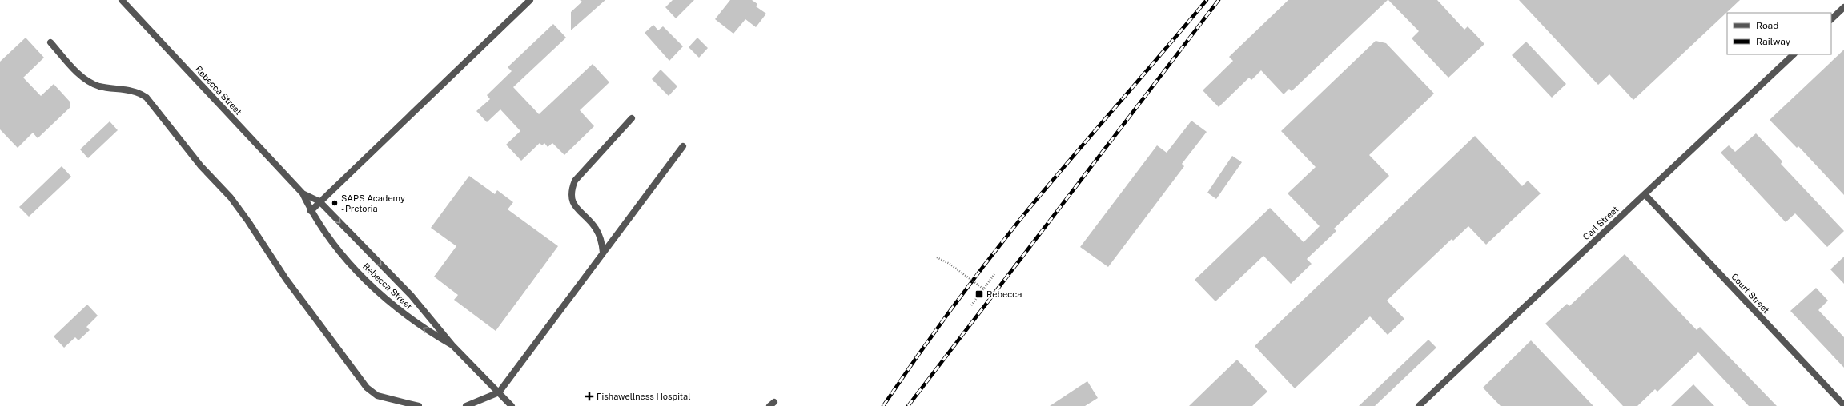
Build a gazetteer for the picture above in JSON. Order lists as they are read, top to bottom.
{
  "streets": {
    "street": ["Rebecca Street", "Carl Street", "Court Street"]
  },
  "crossings": [
    ["Carl Street", "Court Street"]
  ],
  "places": {
    "other": ["SAPS Academy - Pretoria"],
    "transit": ["Rebecca"],
    "health": ["Fishawellness Hospital"]
  },
  "legend": ["Road", "Railway"]
}
